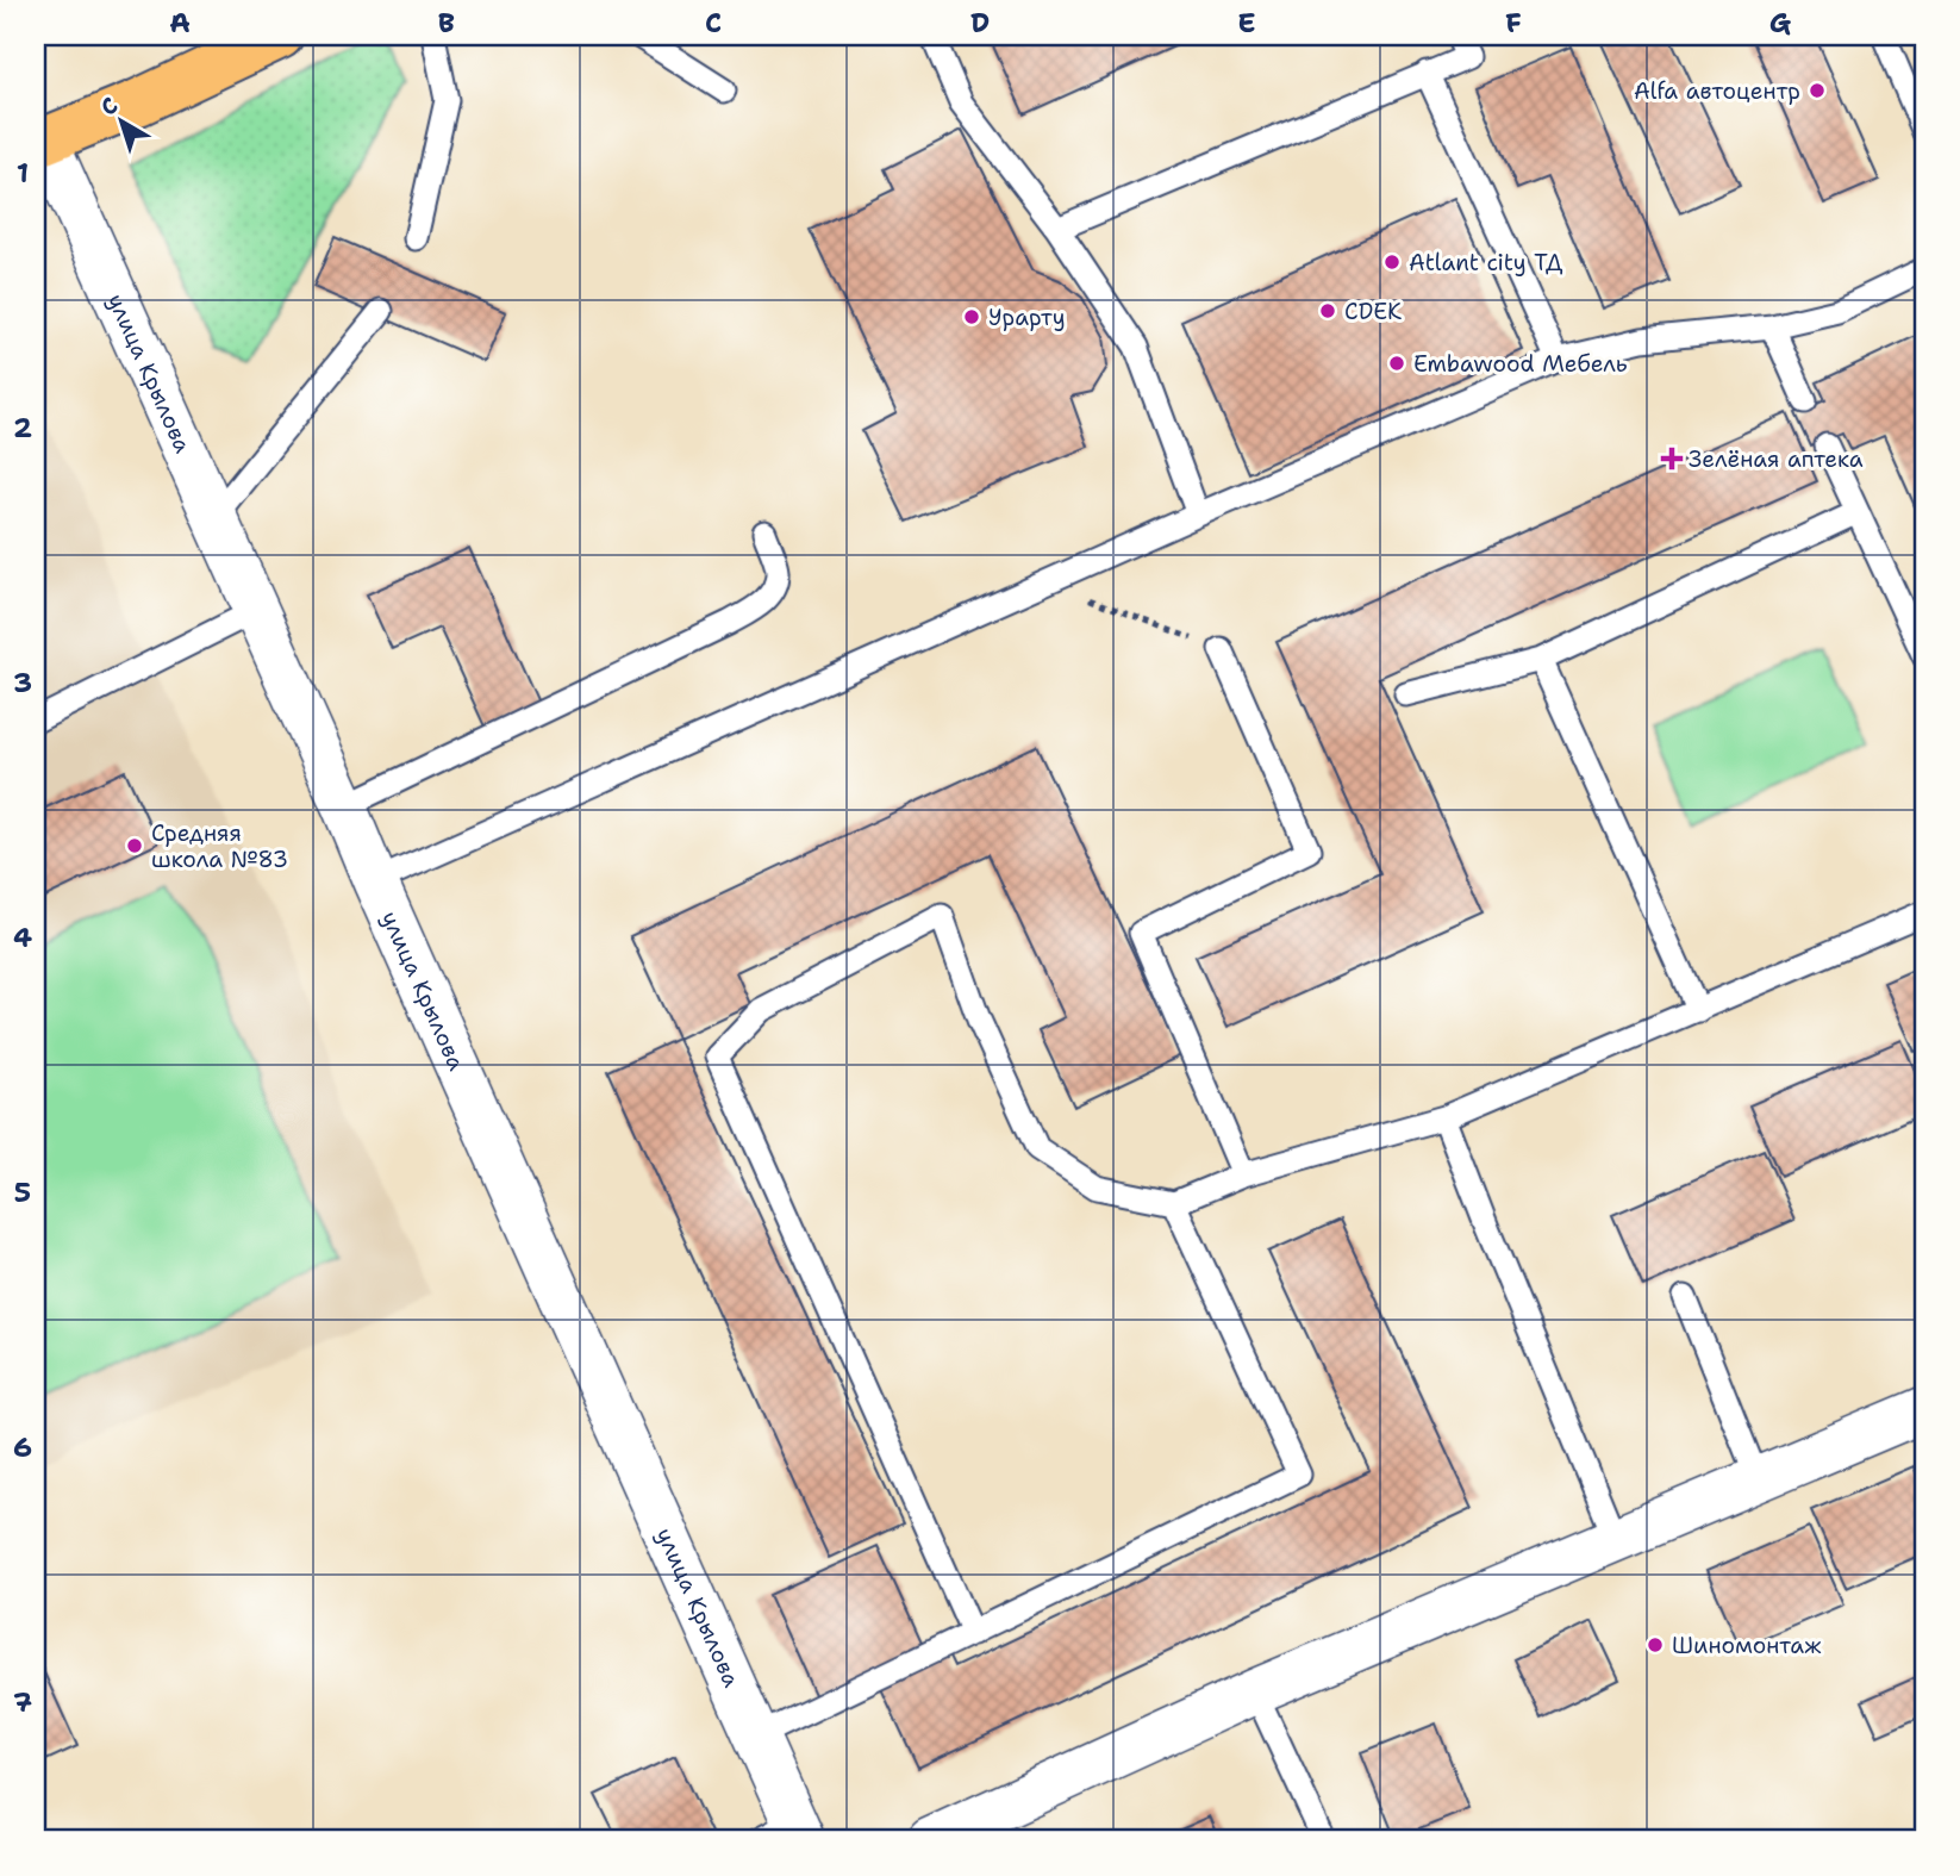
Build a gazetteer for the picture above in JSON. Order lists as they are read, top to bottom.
{
  "streets": {
    "street": ["улица Крылова"]
  },
  "places": {
    "other": [
      "Alfa автоцентр",
      "Atlant city ТД",
      "CDEK",
      "Урарту",
      "Embawood Мебель",
      "Средняя школа №83",
      "Шиномонтаж"
    ],
    "health": ["Зелёная аптека"]
  },
  "north": "top left",
  "grid": {
    "columns": [
      "A",
      "B",
      "C",
      "D",
      "E",
      "F",
      "G"
    ],
    "rows": [
      "1",
      "2",
      "3",
      "4",
      "5",
      "6",
      "7"
    ]
  }
}
